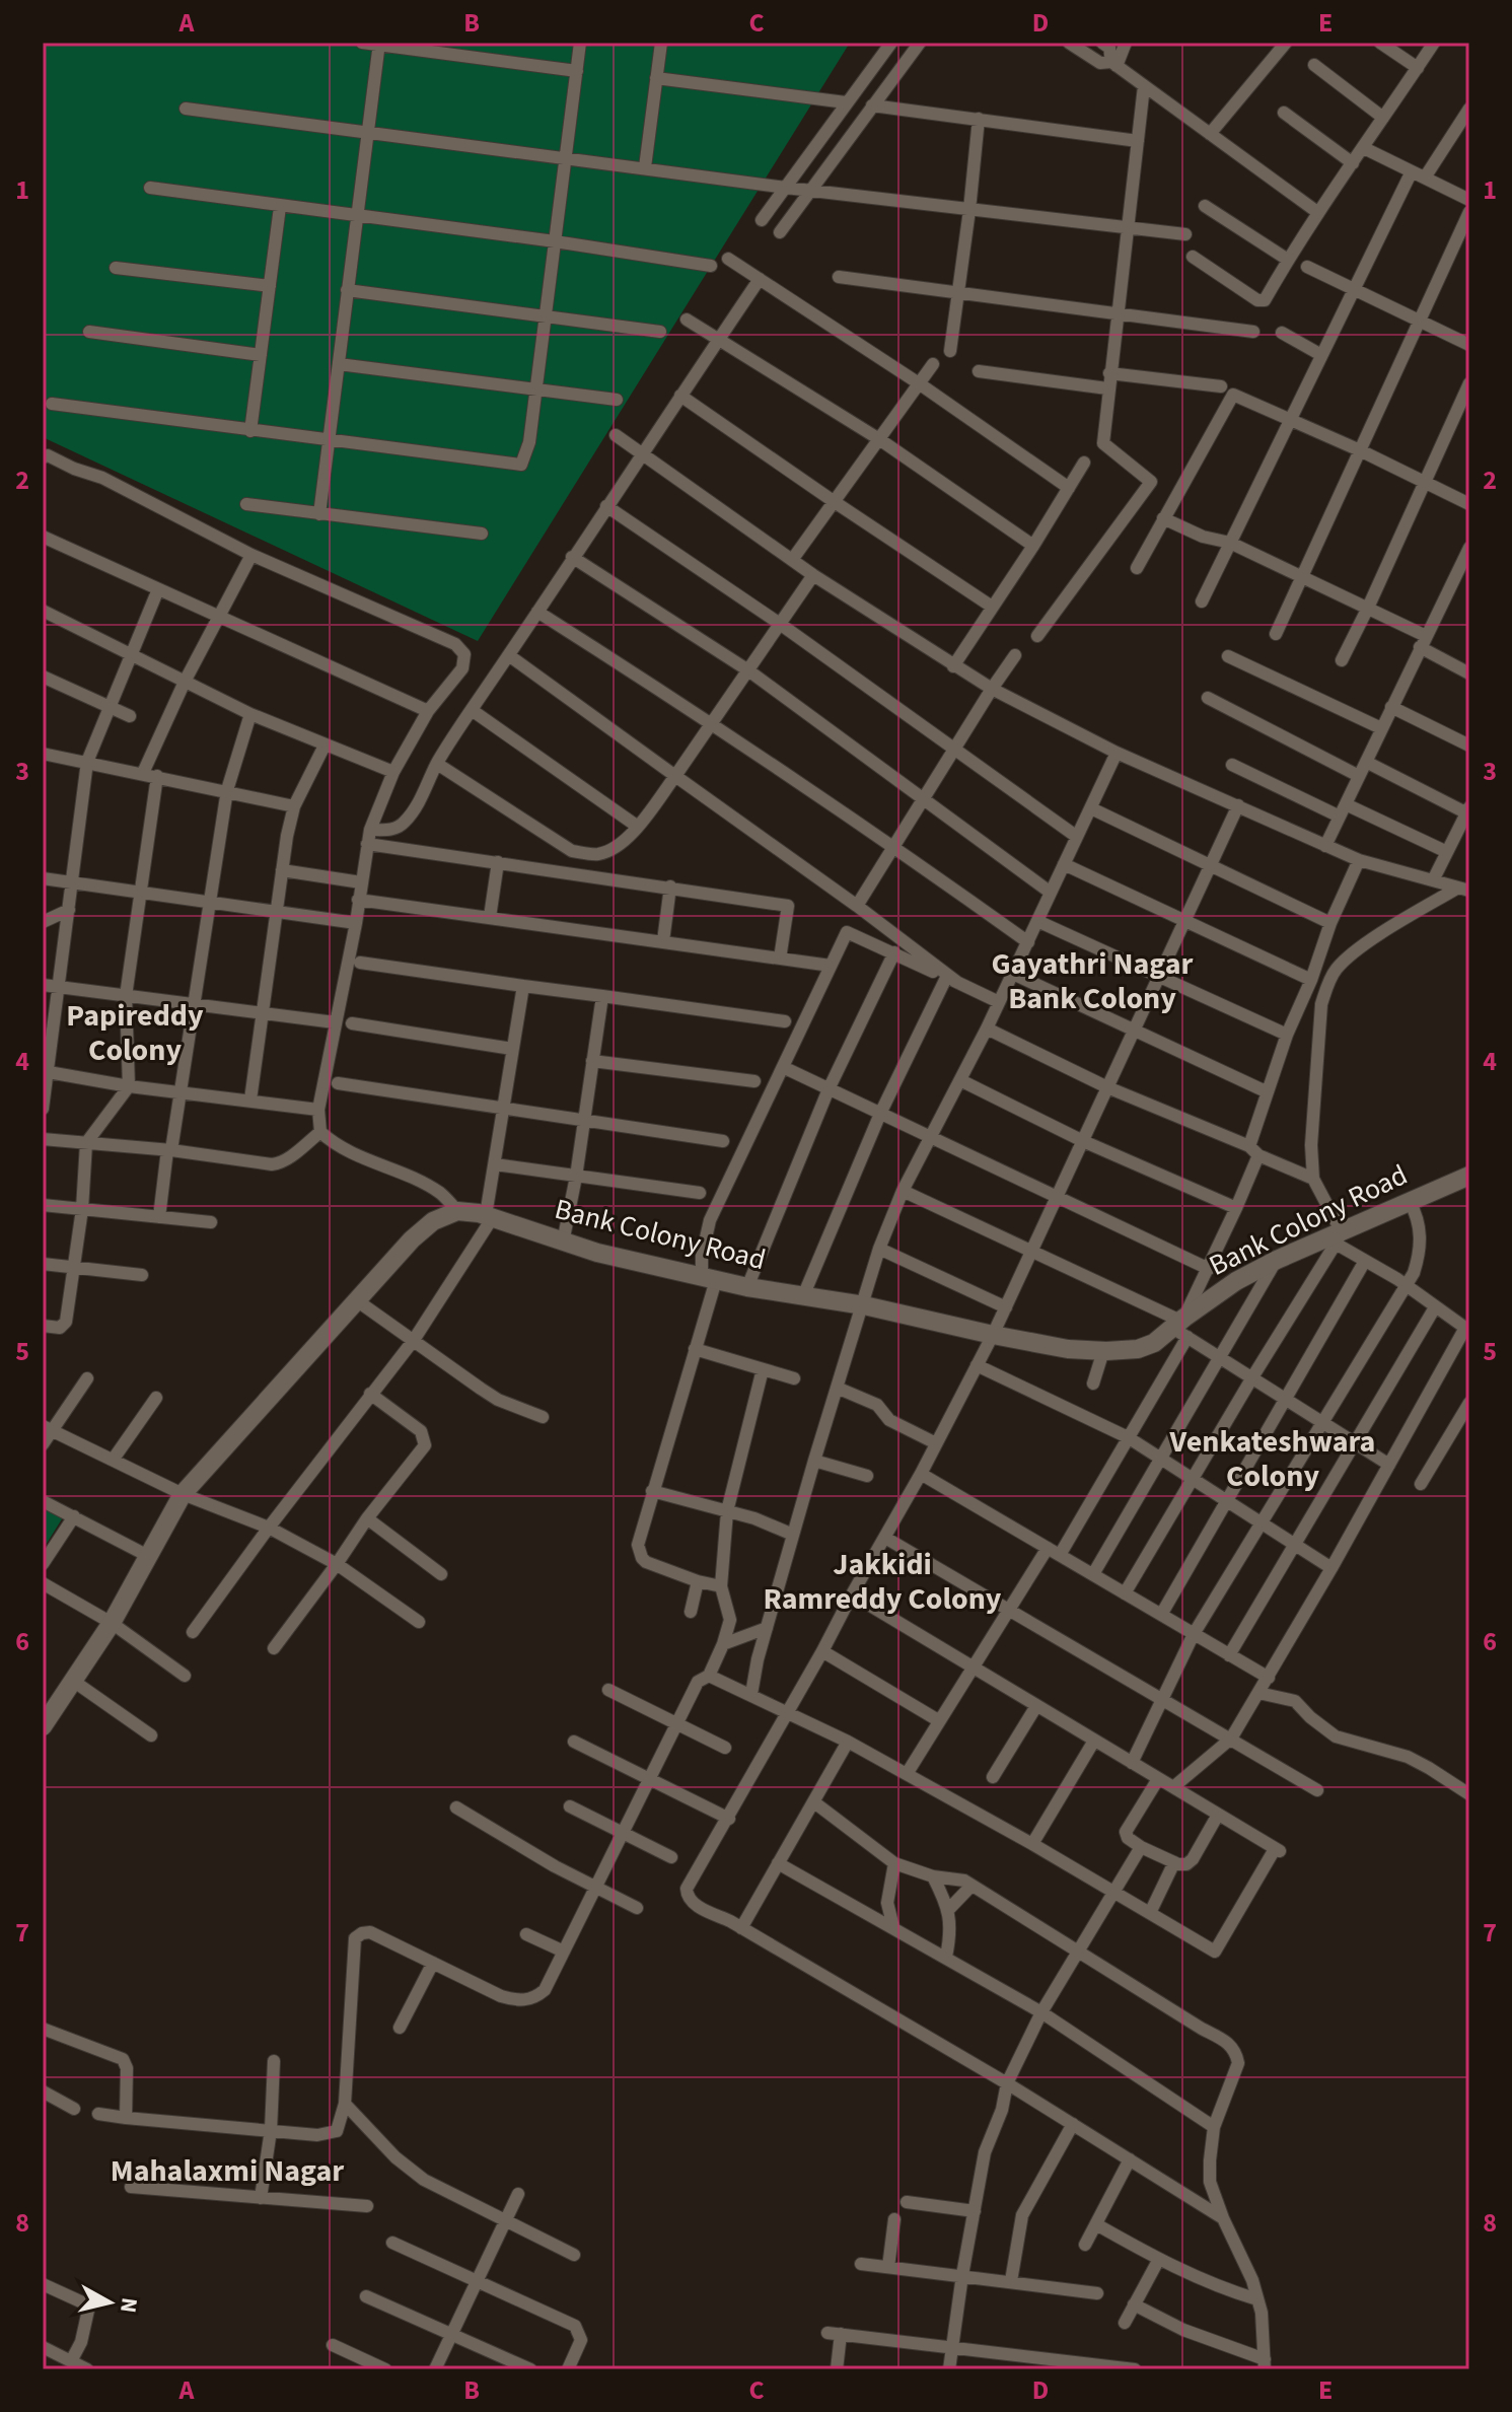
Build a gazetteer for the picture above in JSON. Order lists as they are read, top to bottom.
{
  "streets": {
    "street": ["Bank Colony Road"]
  },
  "districts": [
    "Gayathri Nagar Bank Colony",
    "Papireddy Colony",
    "Venkateshwara Colony",
    "Jakkidi Ramreddy Colony",
    "Mahalaxmi Nagar"
  ],
  "north": "right",
  "grid": {
    "columns": [
      "A",
      "B",
      "C",
      "D",
      "E"
    ],
    "rows": [
      "1",
      "2",
      "3",
      "4",
      "5",
      "6",
      "7",
      "8"
    ]
  }
}
